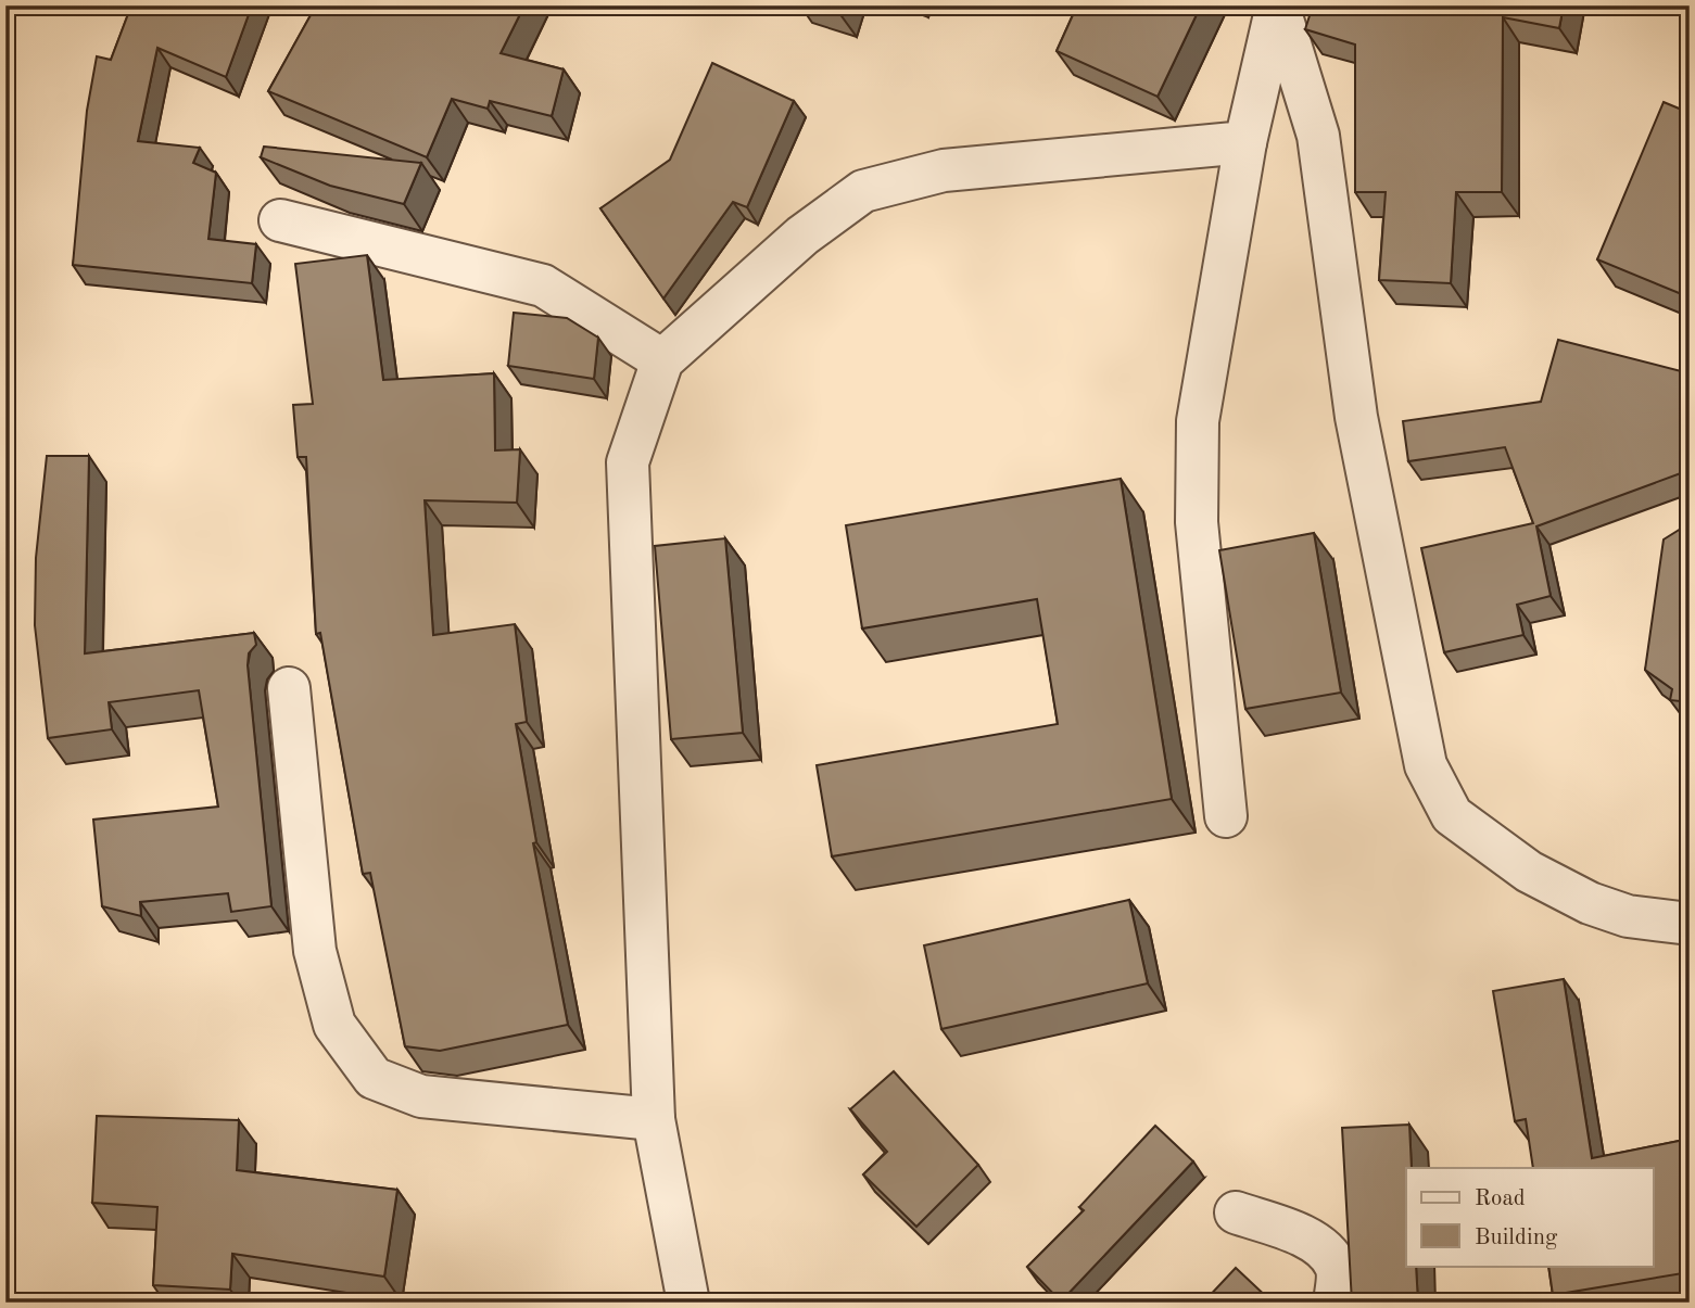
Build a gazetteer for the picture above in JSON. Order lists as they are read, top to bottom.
{
  "legend": ["Road", "Building"]
}
